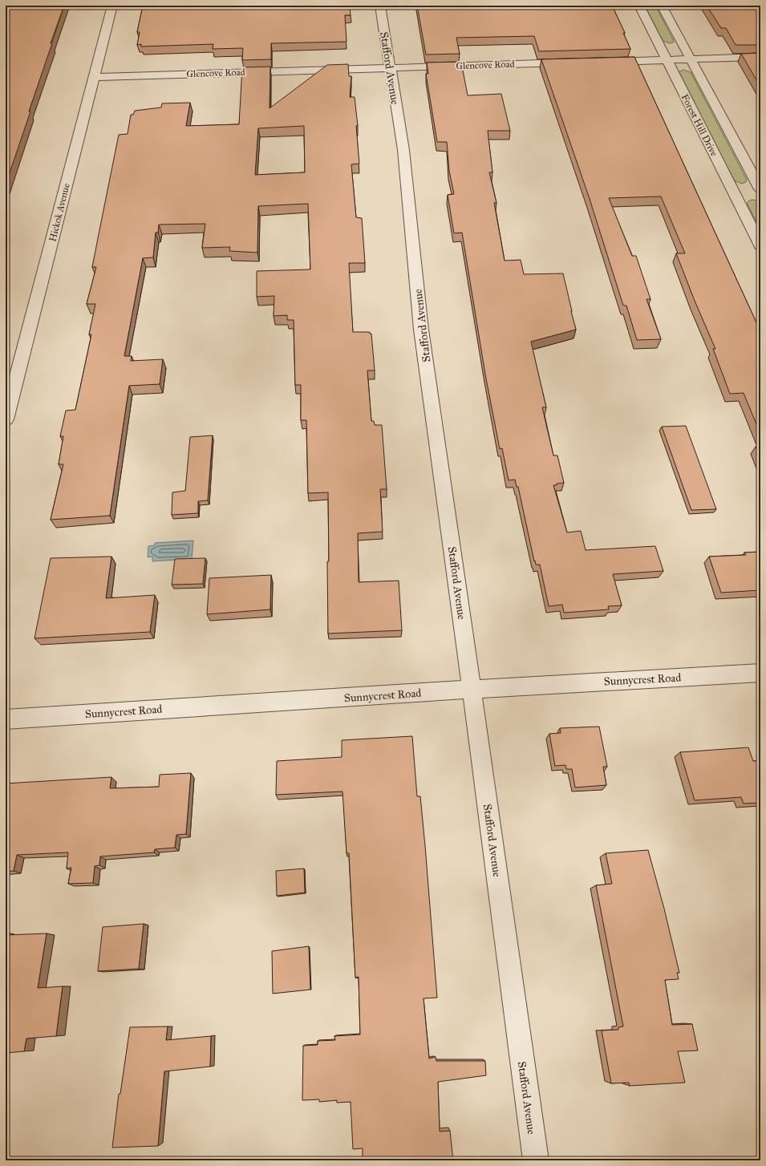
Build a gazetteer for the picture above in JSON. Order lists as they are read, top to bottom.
{
  "streets": {
    "street": [
      "Glencove Road",
      "Stafford Avenue",
      "Forest Hill Drive",
      "Hickok Avenue",
      "Sunnycrest Road"
    ]
  },
  "crossings": [
    ["Glencove Road", "Stafford Avenue"],
    ["Glencove Road", "Hickok Avenue"],
    ["Stafford Avenue", "Sunnycrest Road"]
  ]
}
